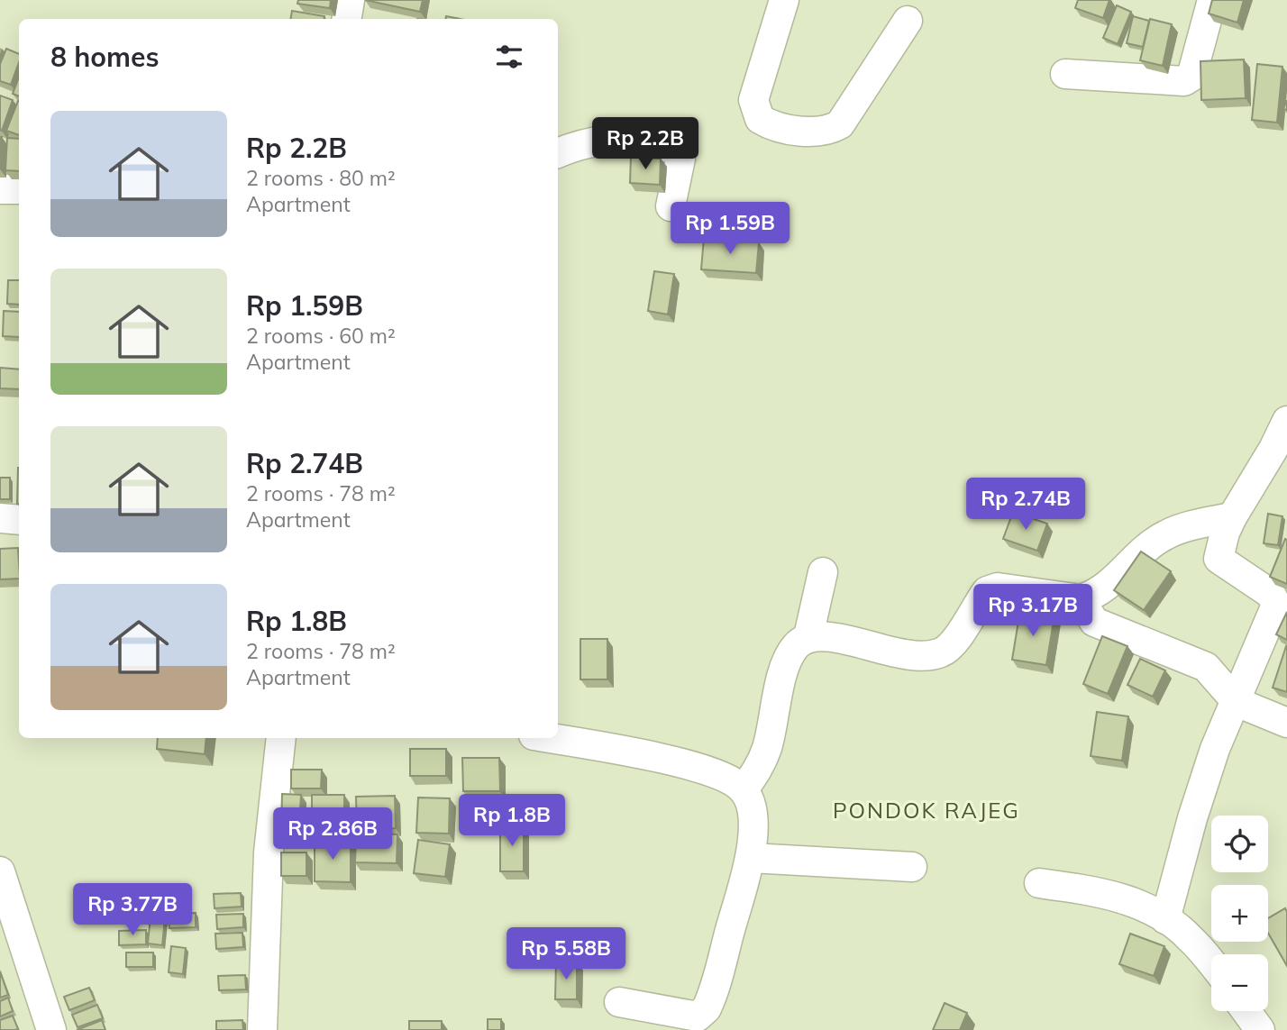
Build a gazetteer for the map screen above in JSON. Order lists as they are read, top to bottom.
{
  "districts": ["PONDOK RAJEG"],
  "page": {
    "heading": "8 homes",
    "list": [
      {
        "name": "Rp 2.2B",
        "note": "2 rooms · 80 m² · Apartment"
      },
      {
        "name": "Rp 1.59B",
        "note": "2 rooms · 60 m² · Apartment"
      },
      {
        "name": "Rp 2.74B",
        "note": "2 rooms · 78 m² · Apartment"
      },
      {
        "name": "Rp 1.8B",
        "note": "2 rooms · 78 m² · Apartment"
      }
    ],
    "price": [
      "Rp 2.2B",
      "Rp 1.59B",
      "Rp 2.74B",
      "Rp 3.17B",
      "Rp 1.8B",
      "Rp 2.86B",
      "Rp 3.77B",
      "Rp 5.58B"
    ],
    "map_buttons": ["+", "−"]
  }
}
